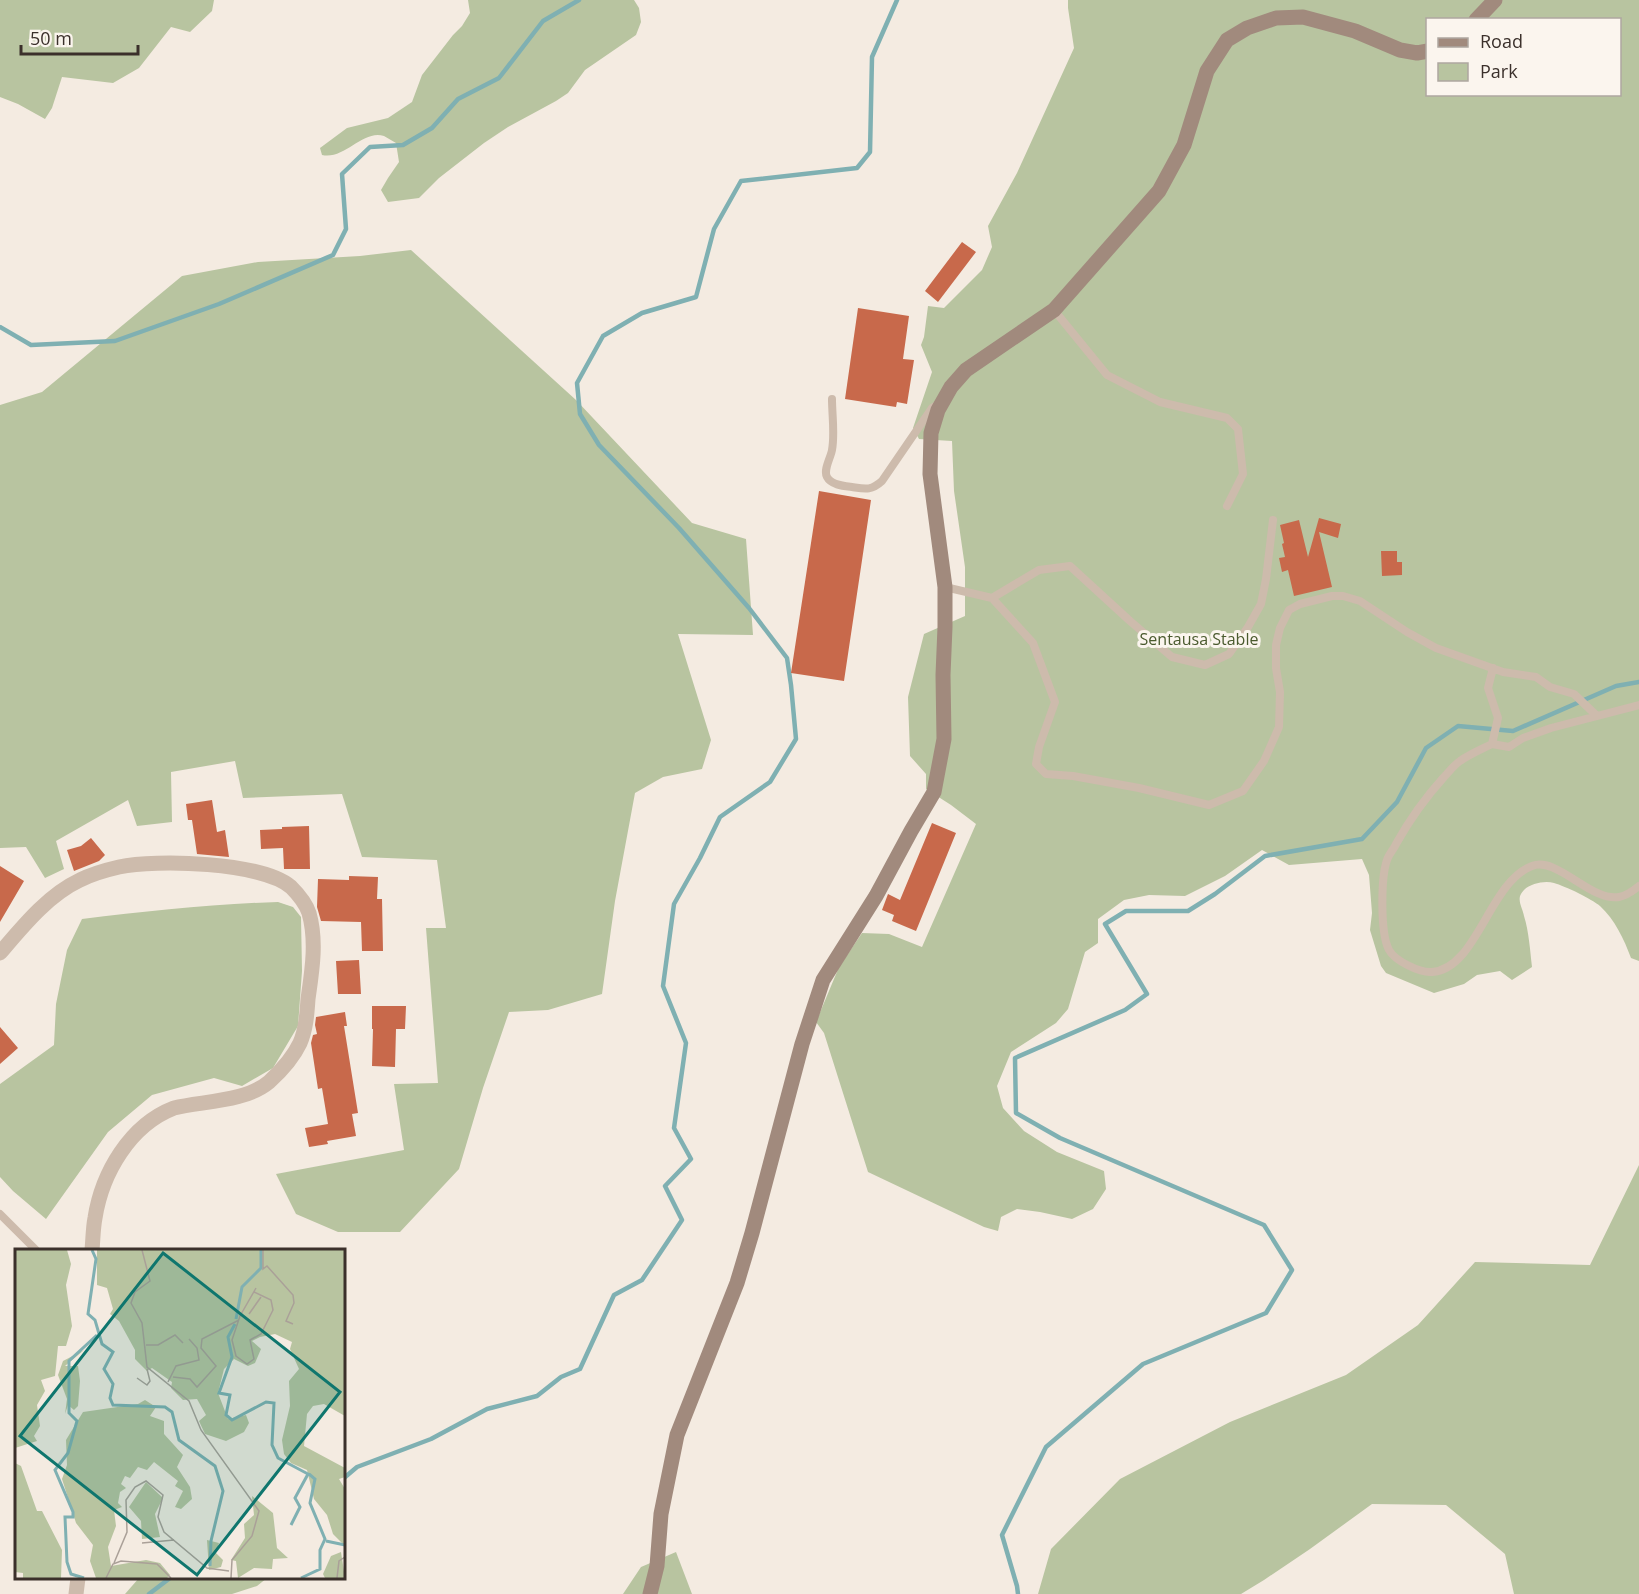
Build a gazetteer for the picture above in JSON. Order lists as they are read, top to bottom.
{
  "parks": ["Sentausa Stable"],
  "legend": ["Road", "Park"],
  "scale_bar": "50 m"
}
